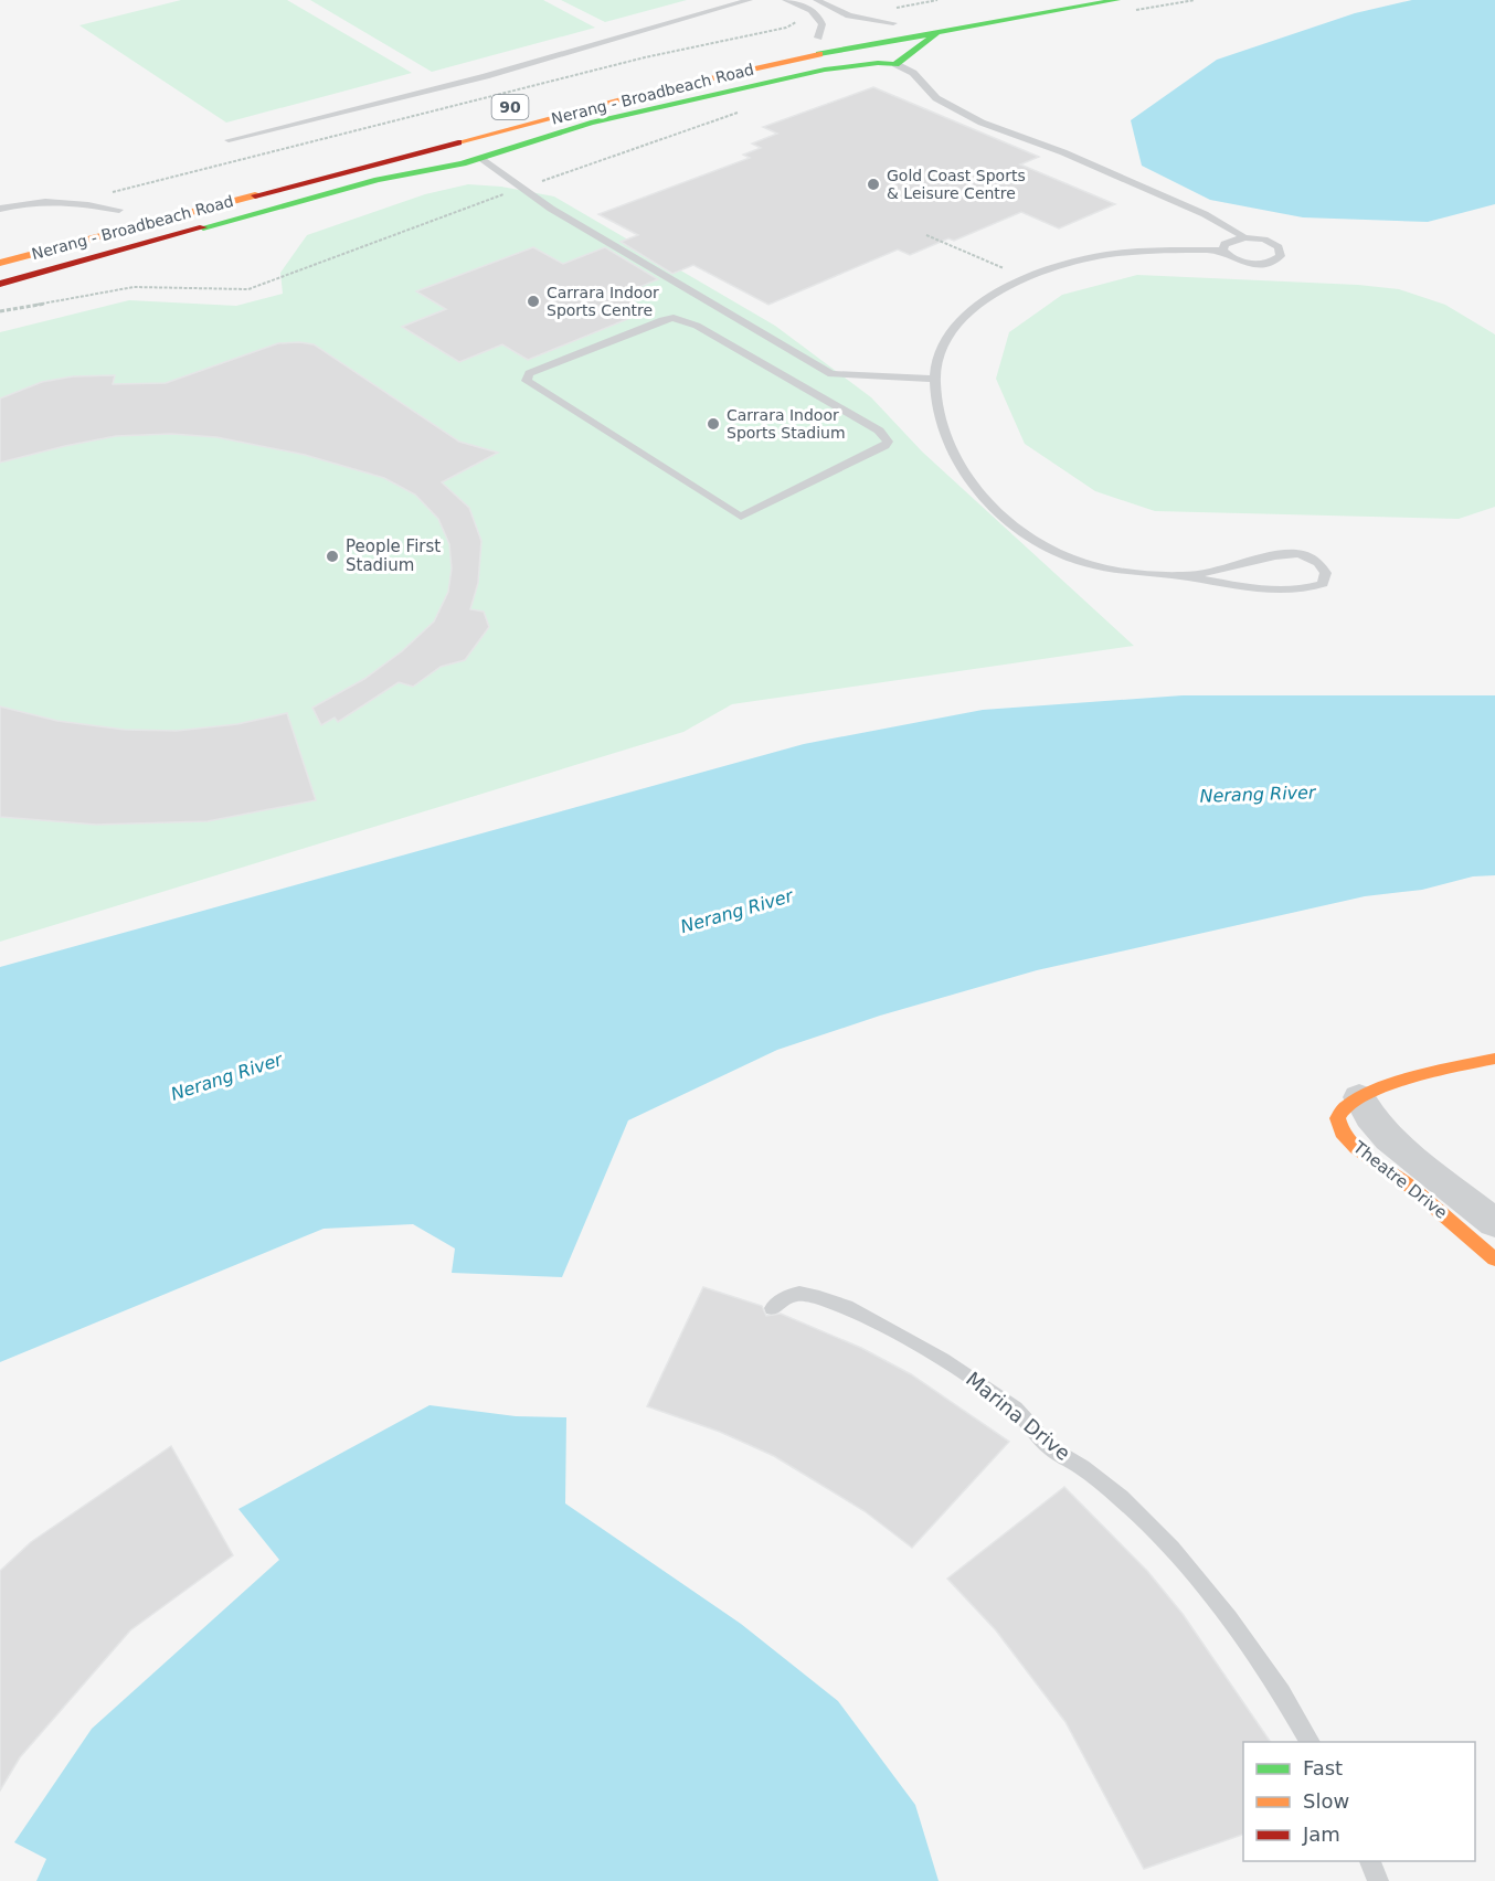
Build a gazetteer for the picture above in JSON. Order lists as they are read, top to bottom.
{
  "streets": {
    "main road": ["Nerang - Broadbeach Road", "90", "Theatre Drive"],
    "lane": ["Marina Drive"]
  },
  "water": ["Nerang River"],
  "places": [
    "Gold Coast Sports & Leisure Centre",
    "Carrara Indoor Sports Centre",
    "Carrara Indoor Sports Stadium",
    "People First Stadium"
  ],
  "legend": ["Fast", "Slow", "Jam"]
}
